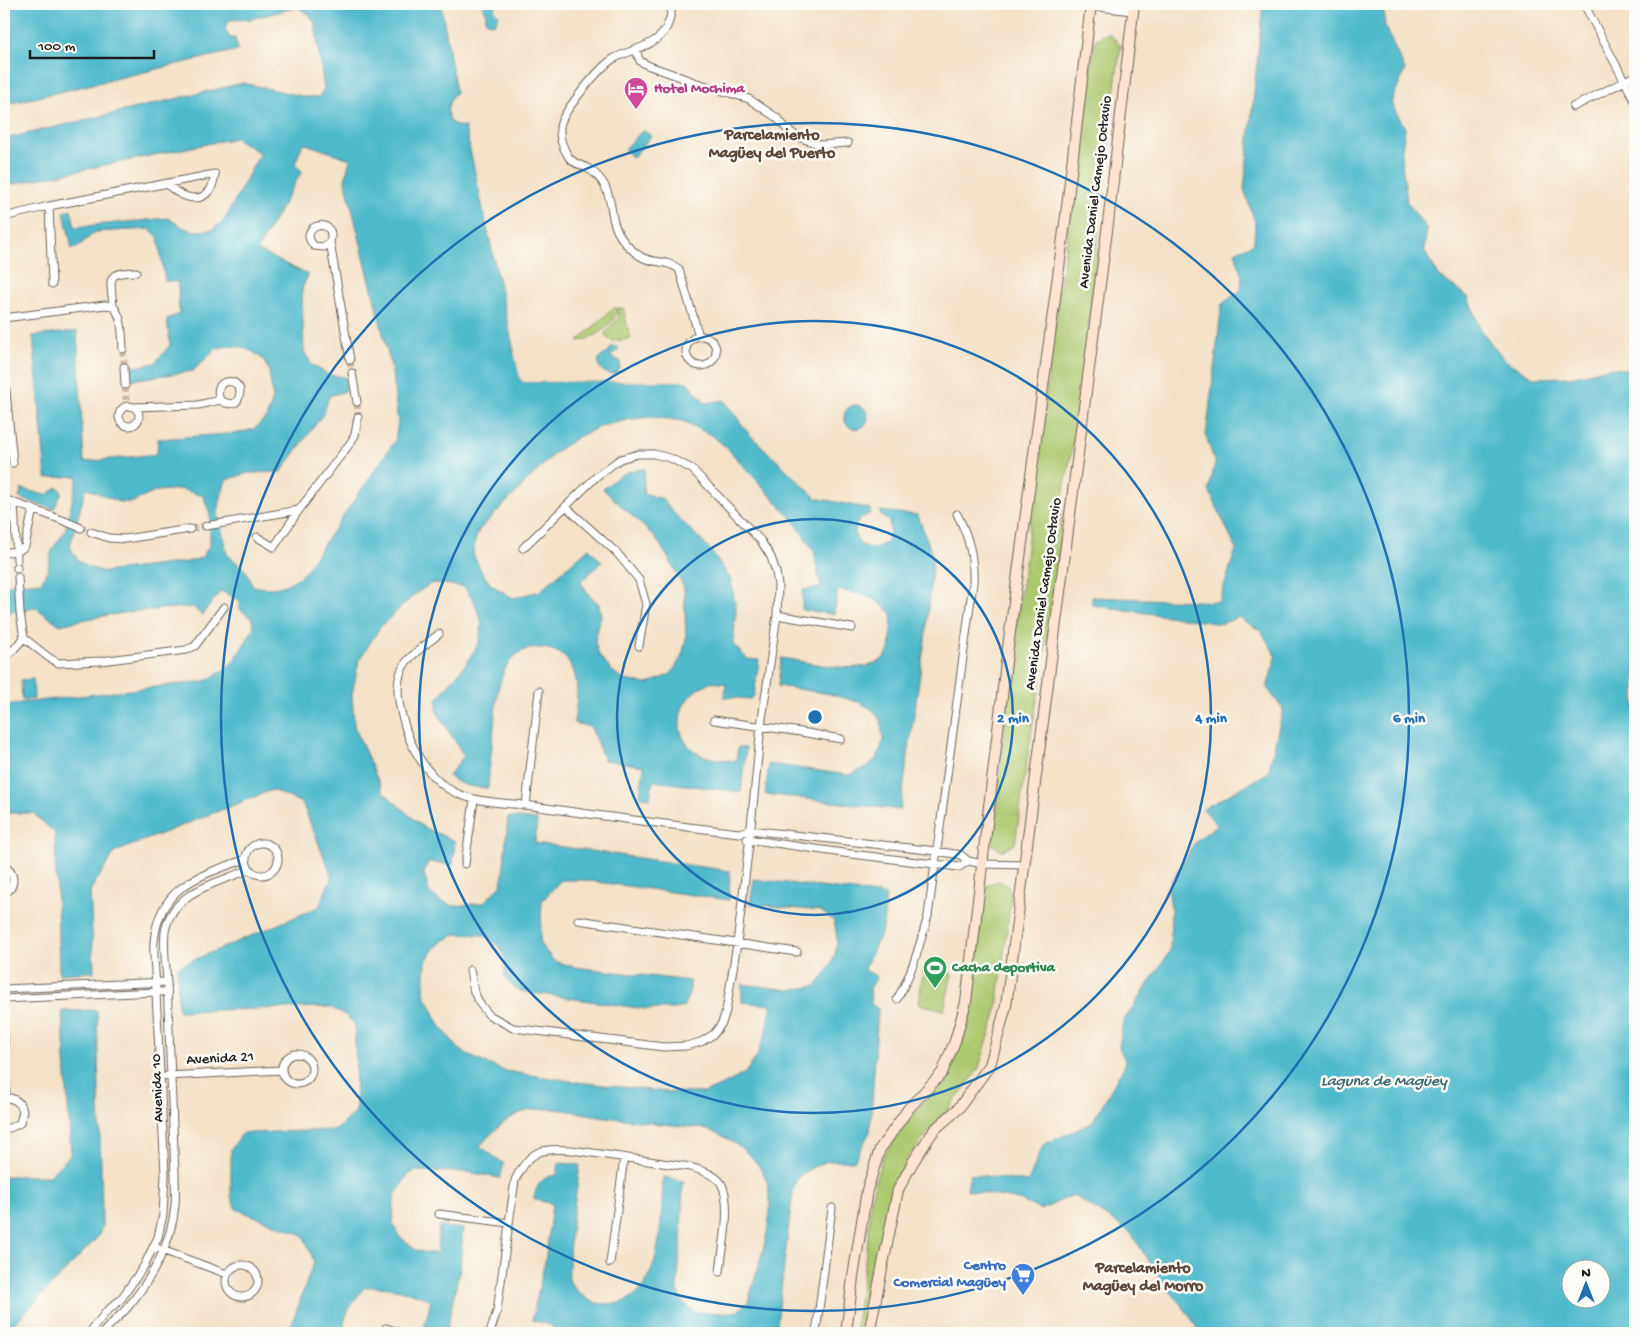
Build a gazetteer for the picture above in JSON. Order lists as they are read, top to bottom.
{
  "streets": {
    "main road": ["Avenida Daniel Camejo Octavio"],
    "street": ["Avenida 21", "Avenida 10"]
  },
  "crossings": [
    ["Avenida 21", "Avenida 10"]
  ],
  "districts": ["Parcelamiento Magüey del Puerto", "Parcelamiento Magüey del Morro"],
  "water": ["Laguna de Magüey"],
  "places": {
    "hotel": ["Hotel Mochima"],
    "sports": ["Cacha deportiva"],
    "supermarket": ["Centro Comercial Magüey"]
  },
  "scale_bar": "100 m",
  "north": "top",
  "rings": ["2 min", "4 min", "6 min"]
}
